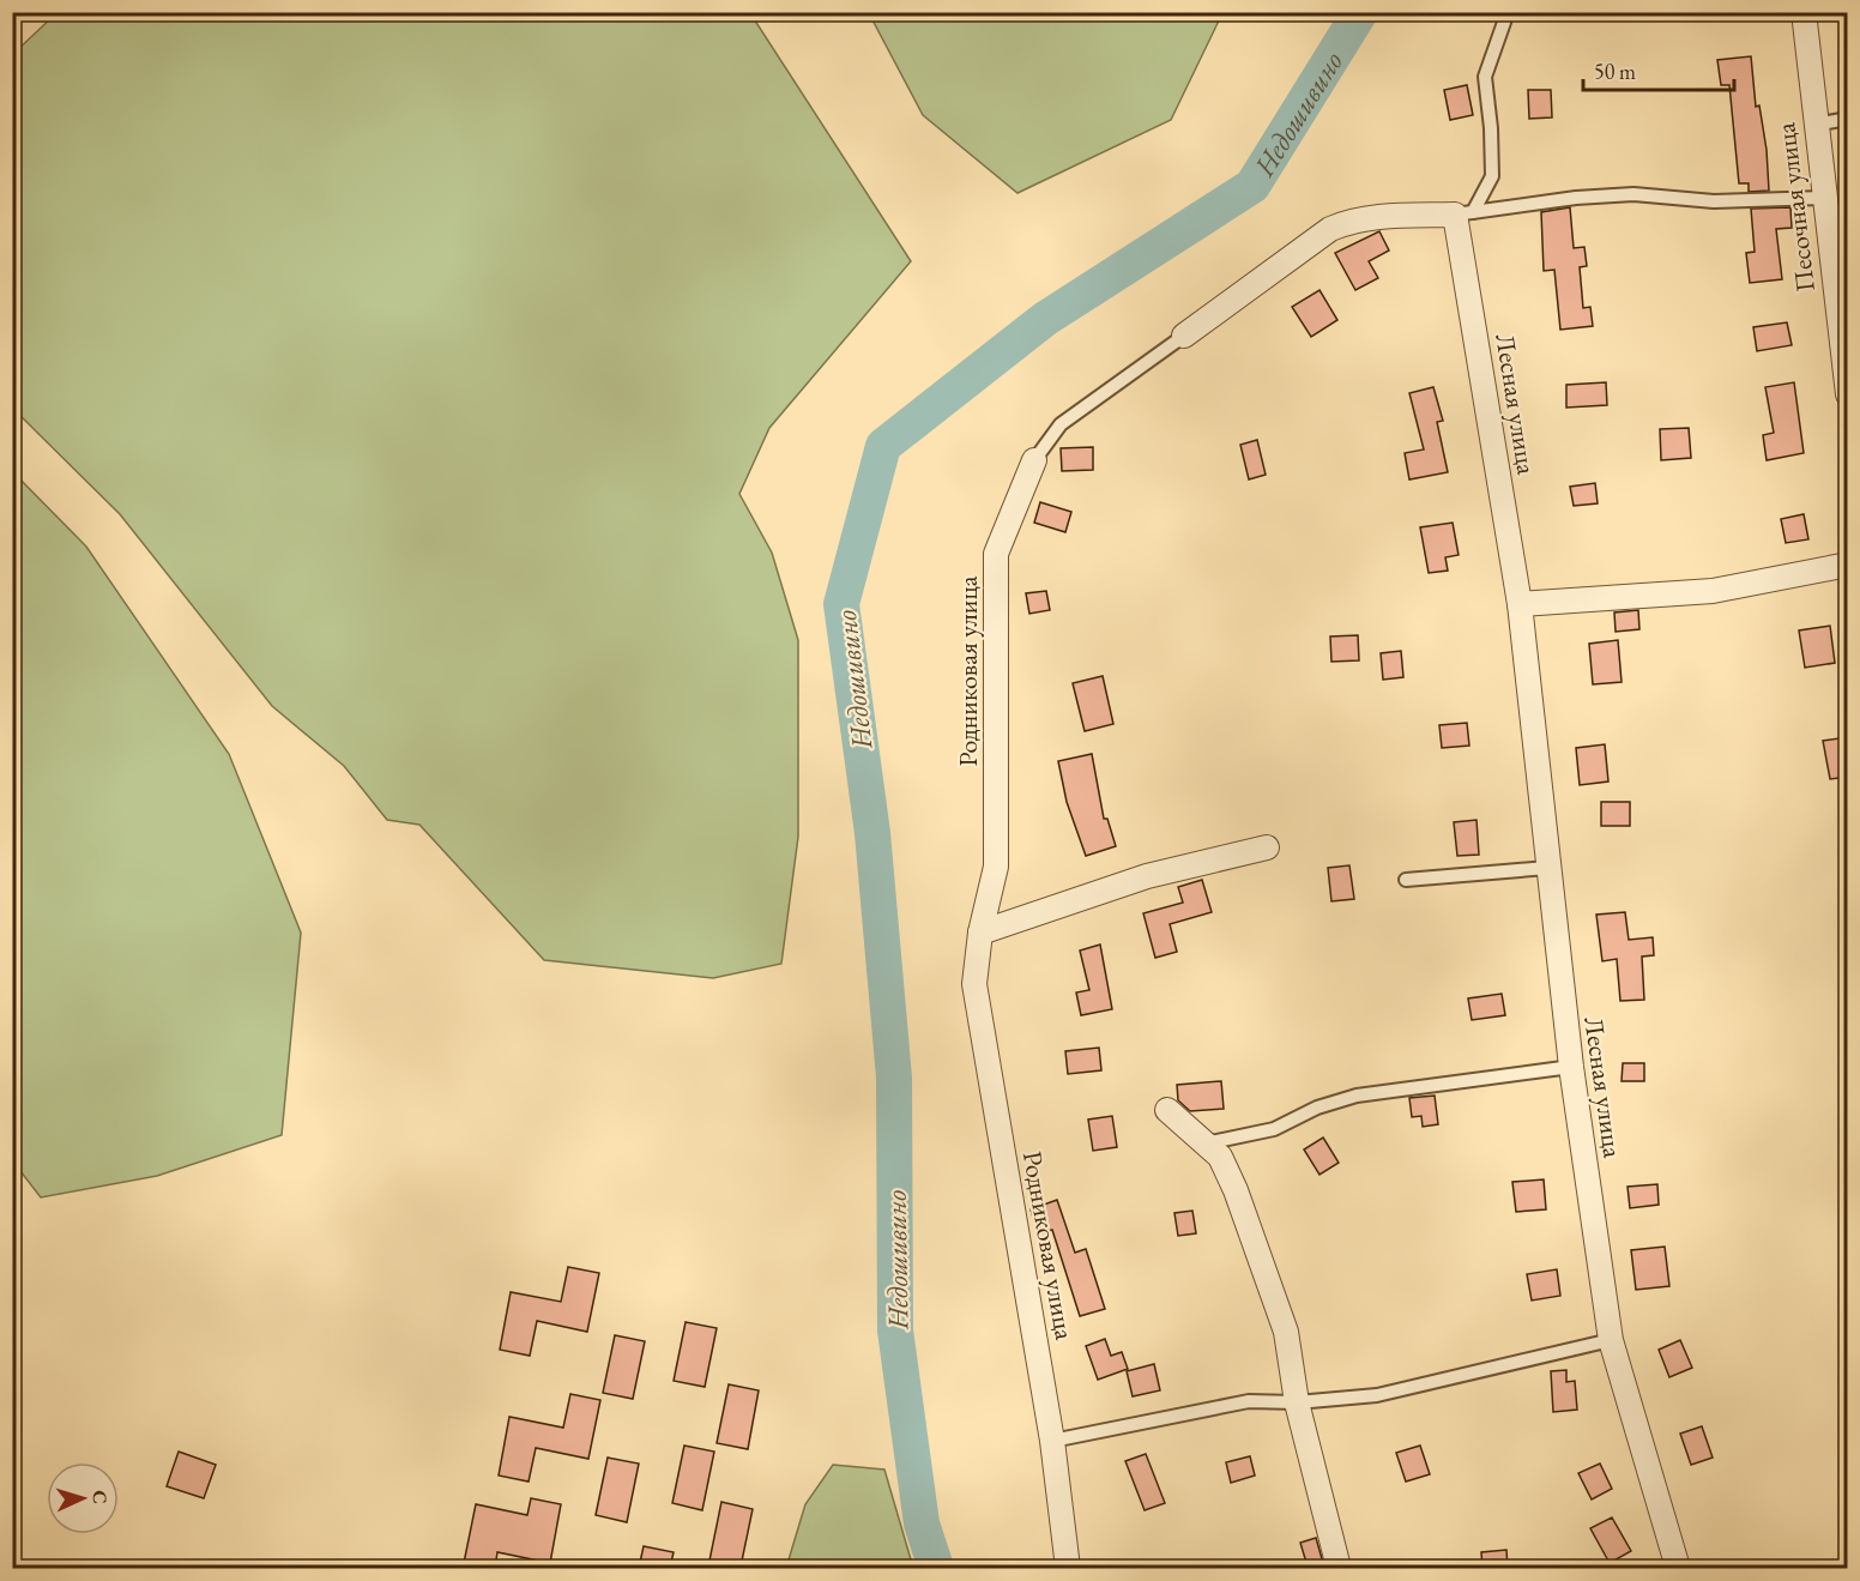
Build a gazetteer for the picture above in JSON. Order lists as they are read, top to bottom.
{
  "streets": {
    "street": ["Песочная улица", "Лесная улица", "Родниковая улица"]
  },
  "water": ["Недошивино"],
  "scale_bar": "50 m",
  "north": "right"
}
